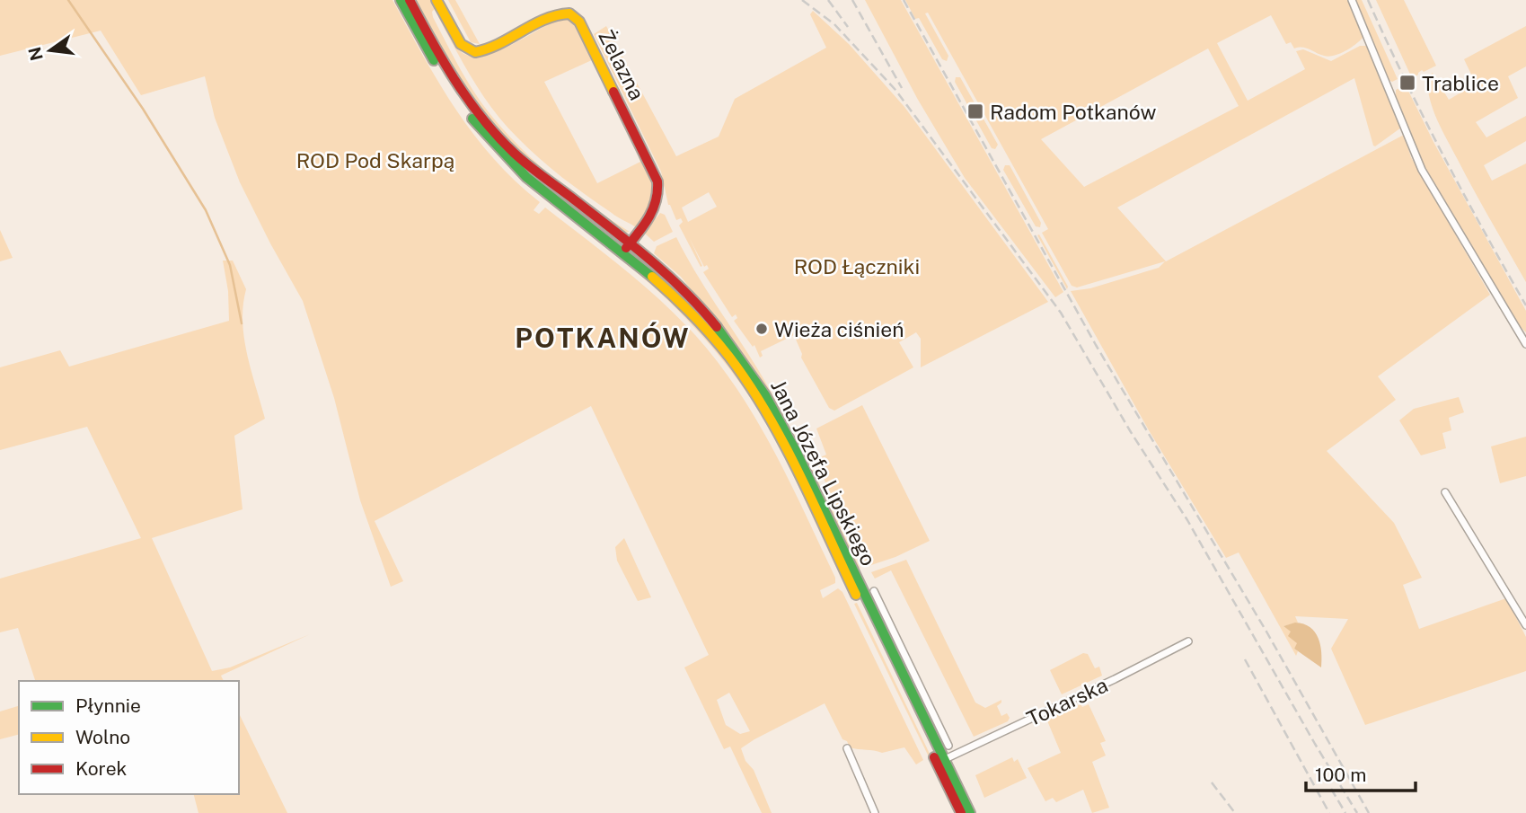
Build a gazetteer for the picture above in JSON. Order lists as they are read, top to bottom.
{
  "streets": {
    "main road": ["Żelazna", "Jana Józefa Lipskiego"],
    "street": ["Tokarska"]
  },
  "crossings": [
    ["Żelazna", "Jana Józefa Lipskiego"],
    ["Jana Józefa Lipskiego", "Tokarska"]
  ],
  "districts": ["POTKANÓW"],
  "parks": ["ROD Pod Skarpą", "ROD Łączniki"],
  "places": {
    "transit": ["Trablice", "Radom Potkanów"],
    "other": ["Wieża ciśnień"]
  },
  "legend": ["Płynnie", "Wolno", "Korek"],
  "scale_bar": "100 m",
  "north": "left"
}
